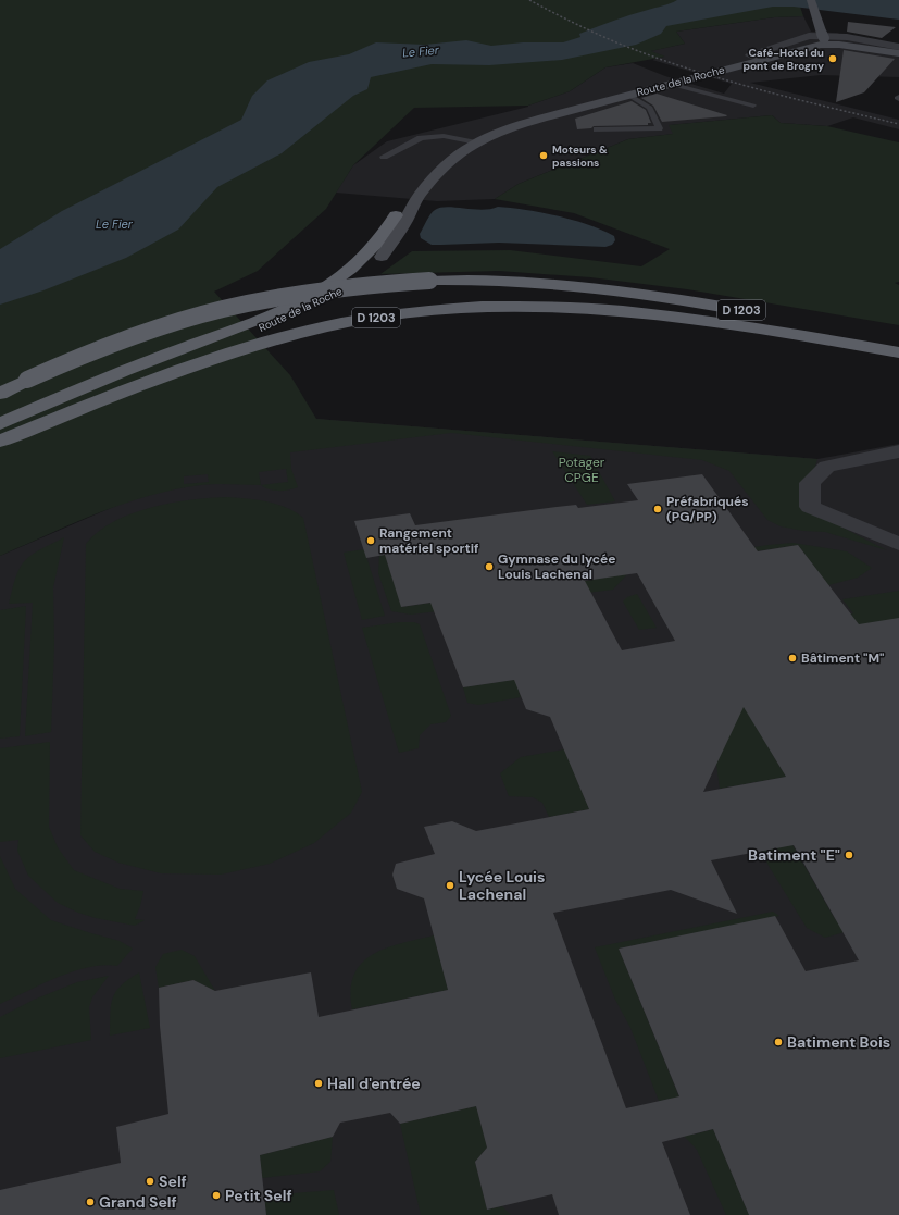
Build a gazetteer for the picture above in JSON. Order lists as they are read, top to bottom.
{
  "streets": {
    "highway": ["Route de la Roche", "D 1203"]
  },
  "crossings": [
    ["Route de la Roche", "D 1203"]
  ],
  "water": ["Le Fier"],
  "parks": ["Potager CPGE"],
  "places": [
    "Café-Hotel du pont de Brogny",
    "Moteurs & passions",
    "Préfabriqués (PG/PP)",
    "Rangement matériel sportif",
    "Gymnase du lycée Louis Lachenal",
    "Bâtiment \"M\"",
    "Batiment \"E\"",
    "Lycée Louis Lachenal",
    "Batiment Bois",
    "Hall d'entrée",
    "Self",
    "Petit Self",
    "Grand Self"
  ]
}
